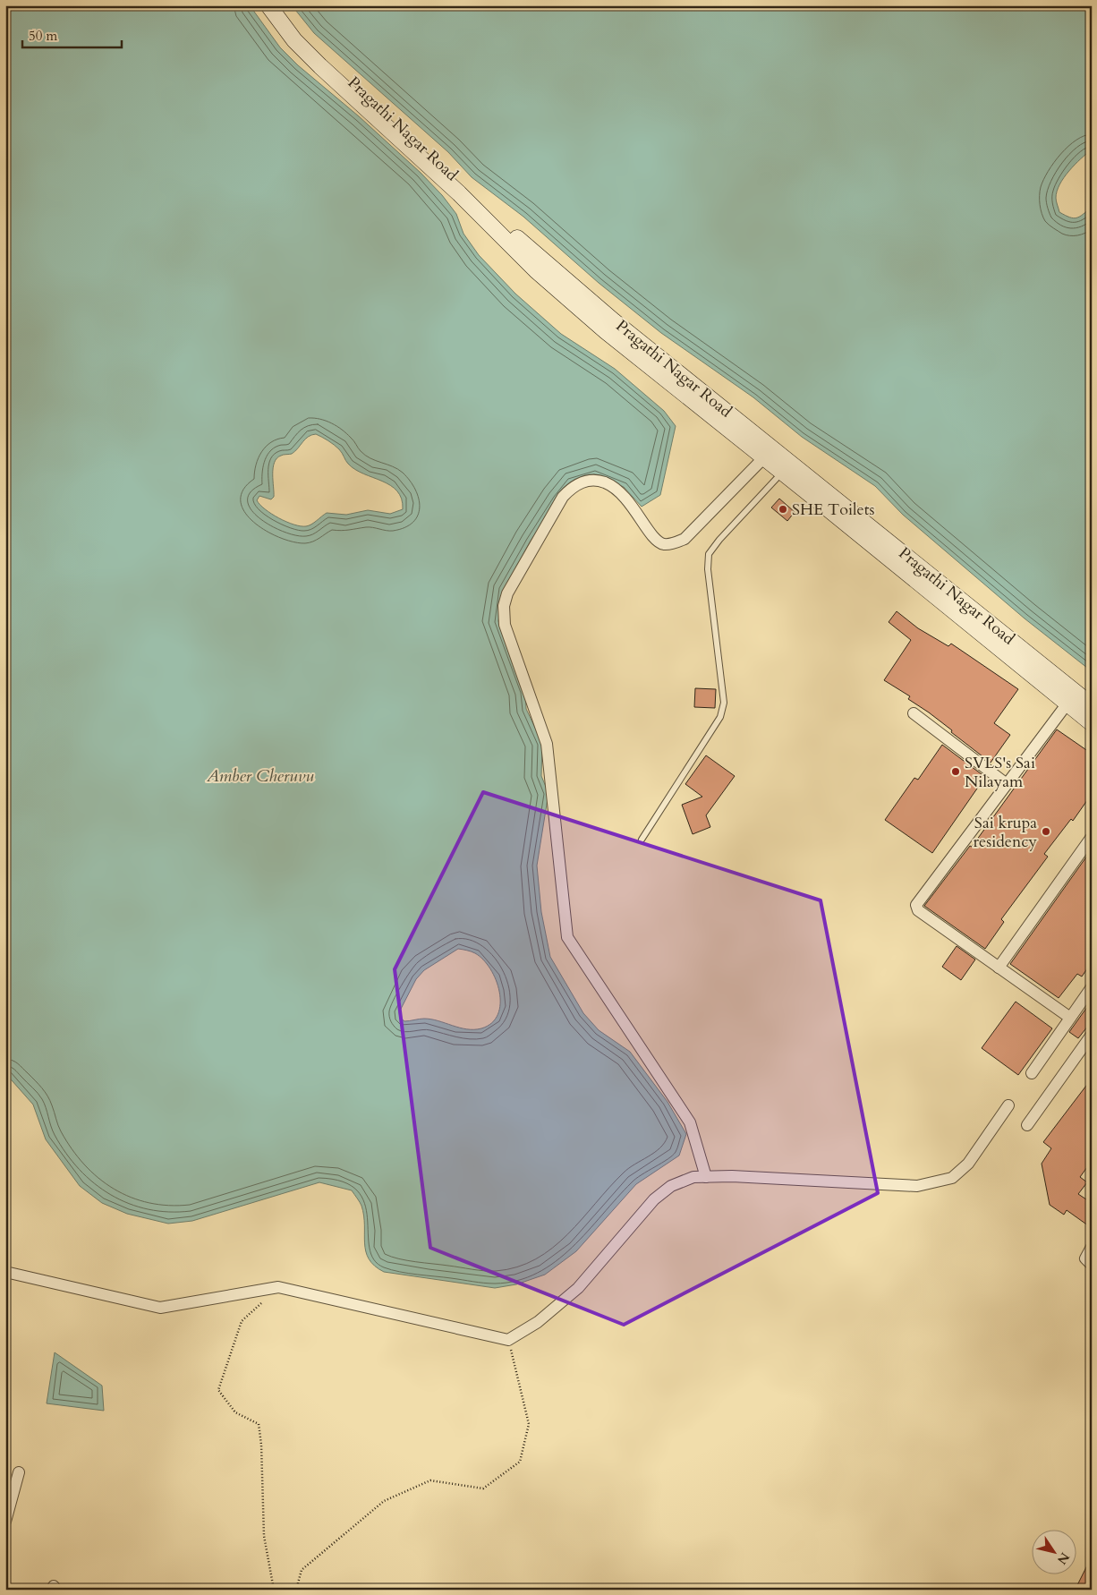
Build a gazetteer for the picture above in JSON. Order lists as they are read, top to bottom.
{
  "streets": {
    "main road": ["Pragathi Nagar Road"]
  },
  "water": ["Amber Cheruvu"],
  "places": ["SHE Toilets", "SVLS's Sai Nilayam", "Sai krupa residency"],
  "scale_bar": "50 m",
  "north": "bottom right"
}
